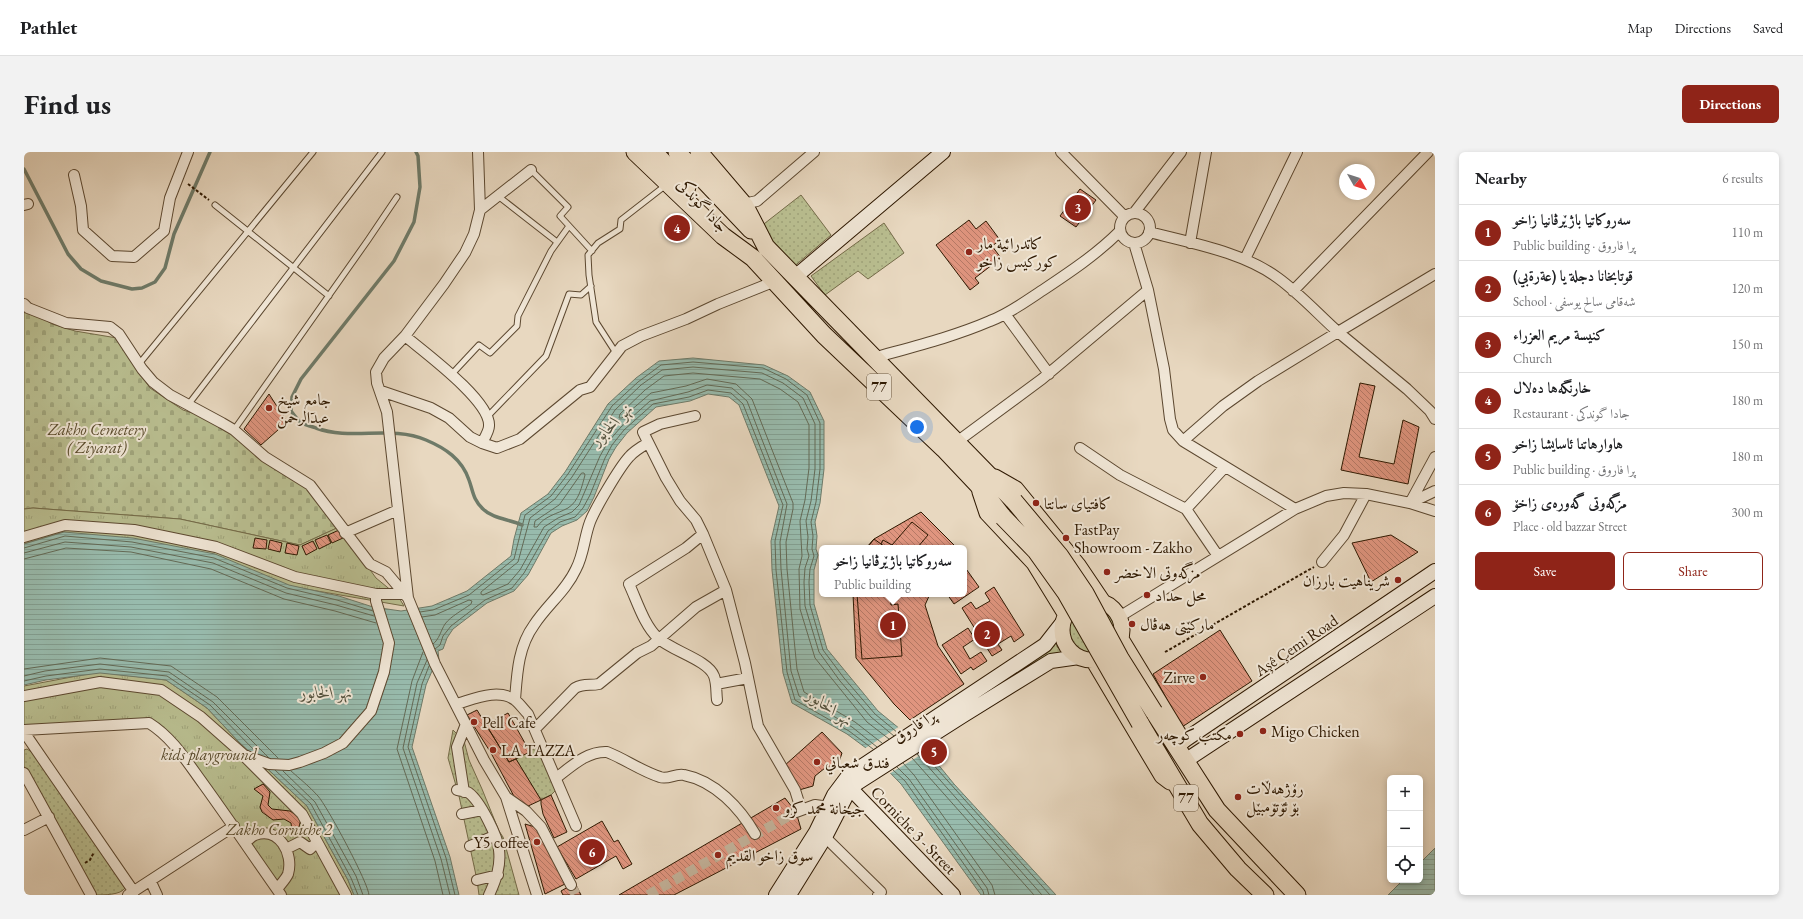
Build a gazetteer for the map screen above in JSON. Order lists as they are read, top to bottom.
{
  "streets": {
    "highway": ["جادا گوندکی", "77"],
    "main road": ["Aşê Çemi Road", "پرا فاروق", "Corniche 3 - Street"]
  },
  "crossings": [
    ["جادا گوندکی", "77"],
    ["77", "Aşê Çemi Road"]
  ],
  "water": ["نهر الخابور"],
  "parks": ["Zakho Cemetery ( Ziyarat)", "kids playground", "Zakho Corniche 2"],
  "places": [
    "كاتدرائية مار كوركيس زاخو",
    "جامع شيخ عبدالرحمن",
    "کافتیای سانتا",
    "FastPay Showroom - Zakho",
    "مزگەوتی الاخضر",
    "شريناهيت بارزان",
    "محل حداد",
    "مارکێتی هەڤال",
    "Zirve",
    "Pell Cafe",
    "Migo Chicken",
    "مکتب کوچه‌ر",
    "LA TAZZA",
    "فندق شعباني",
    "رۆژهەڵات بۆ ئۆتۆمبێل",
    "جيخانة محمد كرو",
    "Y5 coffee",
    "سوق زاخو القديم"
  ],
  "north": "bottom right",
  "page": {
    "header": "Pathlet",
    "nav": ["Map", "Directions", "Saved"],
    "buttons": [
      "Directions",
      ["Save", "Share"]
    ],
    "title": "Find us",
    "heading": ["Nearby", "6 results"],
    "pins": [
      "3",
      "4",
      "1",
      "2",
      "5",
      "6"
    ],
    "list": [
      {
        "mark": "1",
        "name": "سه‌روكاتيا باژێرڤانيا زاخو",
        "note": "Public building · پرا فاروق",
        "value": "110 m"
      },
      {
        "mark": "2",
        "name": "قوتابخانا دجلة يا (عةرةبي)",
        "note": "School · شەقامی سالح یوسفی",
        "value": "120 m"
      },
      {
        "mark": "3",
        "name": "كنيسة مريم العزراء",
        "note": "Church",
        "value": "150 m"
      },
      {
        "mark": "4",
        "name": "خارنگەها دەلال",
        "note": "Restaurant · جادا گوندکی",
        "value": "180 m"
      },
      {
        "mark": "5",
        "name": "هاوارهاتنا ئاسایشا زاخو",
        "note": "Public building · پرا فاروق",
        "value": "180 m"
      },
      {
        "mark": "6",
        "name": "مزگەوتی گەورەی زاخۆ",
        "note": "Place · old bazzar Street",
        "value": "300 m"
      }
    ],
    "popup": ["سه‌روكاتيا باژێرڤانيا زاخو", "Public building"],
    "map_buttons": ["+", "−"]
  }
}
